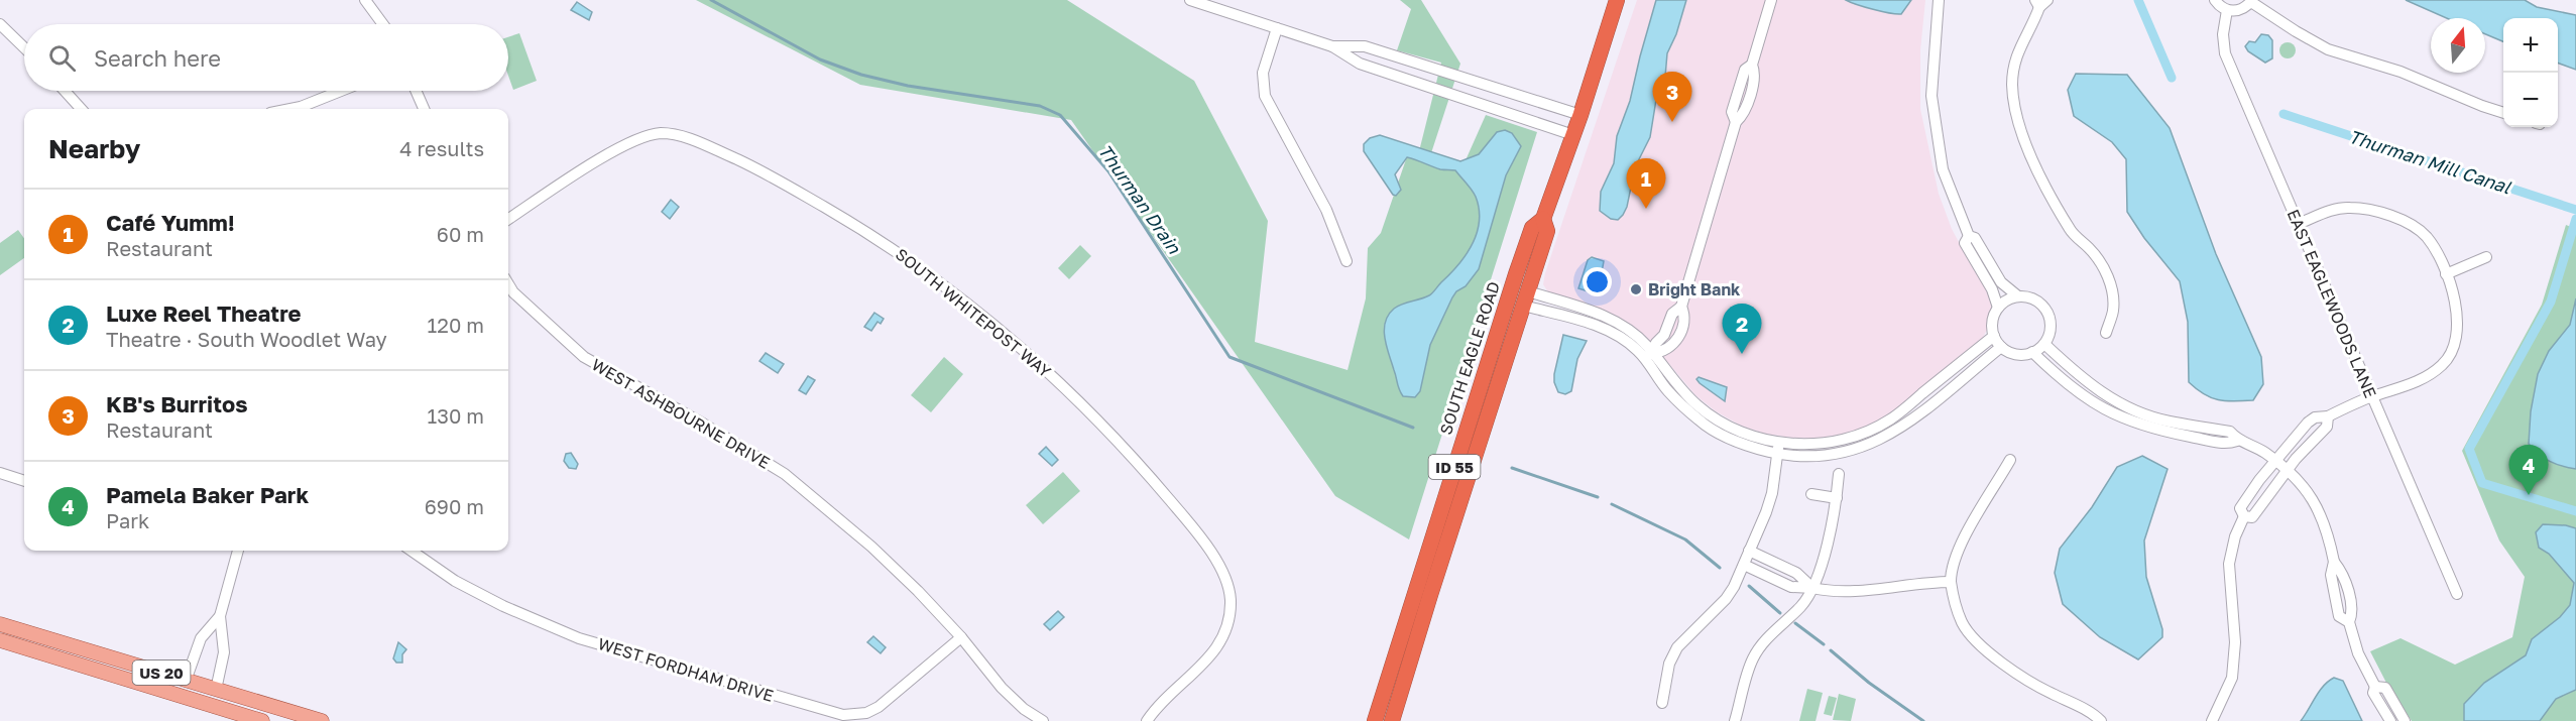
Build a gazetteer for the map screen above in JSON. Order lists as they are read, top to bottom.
{
  "streets": {
    "highway": ["SOUTH EAGLE ROAD", "ID 55"],
    "main road": ["US 20"],
    "street": [
      "EAST EAGLEWOODS LANE",
      "SOUTH WHITEPOST WAY",
      "WEST ASHBOURNE DRIVE",
      "WEST FORDHAM DRIVE"
    ]
  },
  "crossings": [
    ["WEST ASHBOURNE DRIVE", "WEST FORDHAM DRIVE"]
  ],
  "water": ["Thurman Mill Canal", "Thurman Drain"],
  "places": ["Bright Bank"],
  "north": "top",
  "page": {
    "map_buttons": ["+", "−"],
    "search": "Search here",
    "pins": [
      "3",
      "1",
      "2",
      "4"
    ],
    "heading": ["Nearby", "4 results"],
    "list": [
      {
        "mark": "1",
        "name": "Café Yumm!",
        "note": "Restaurant",
        "value": "60 m"
      },
      {
        "mark": "2",
        "name": "Luxe Reel Theatre",
        "note": "Theatre · South Woodlet Way",
        "value": "120 m"
      },
      {
        "mark": "3",
        "name": "KB's Burritos",
        "note": "Restaurant",
        "value": "130 m"
      },
      {
        "mark": "4",
        "name": "Pamela Baker Park",
        "note": "Park",
        "value": "690 m"
      }
    ]
  }
}
